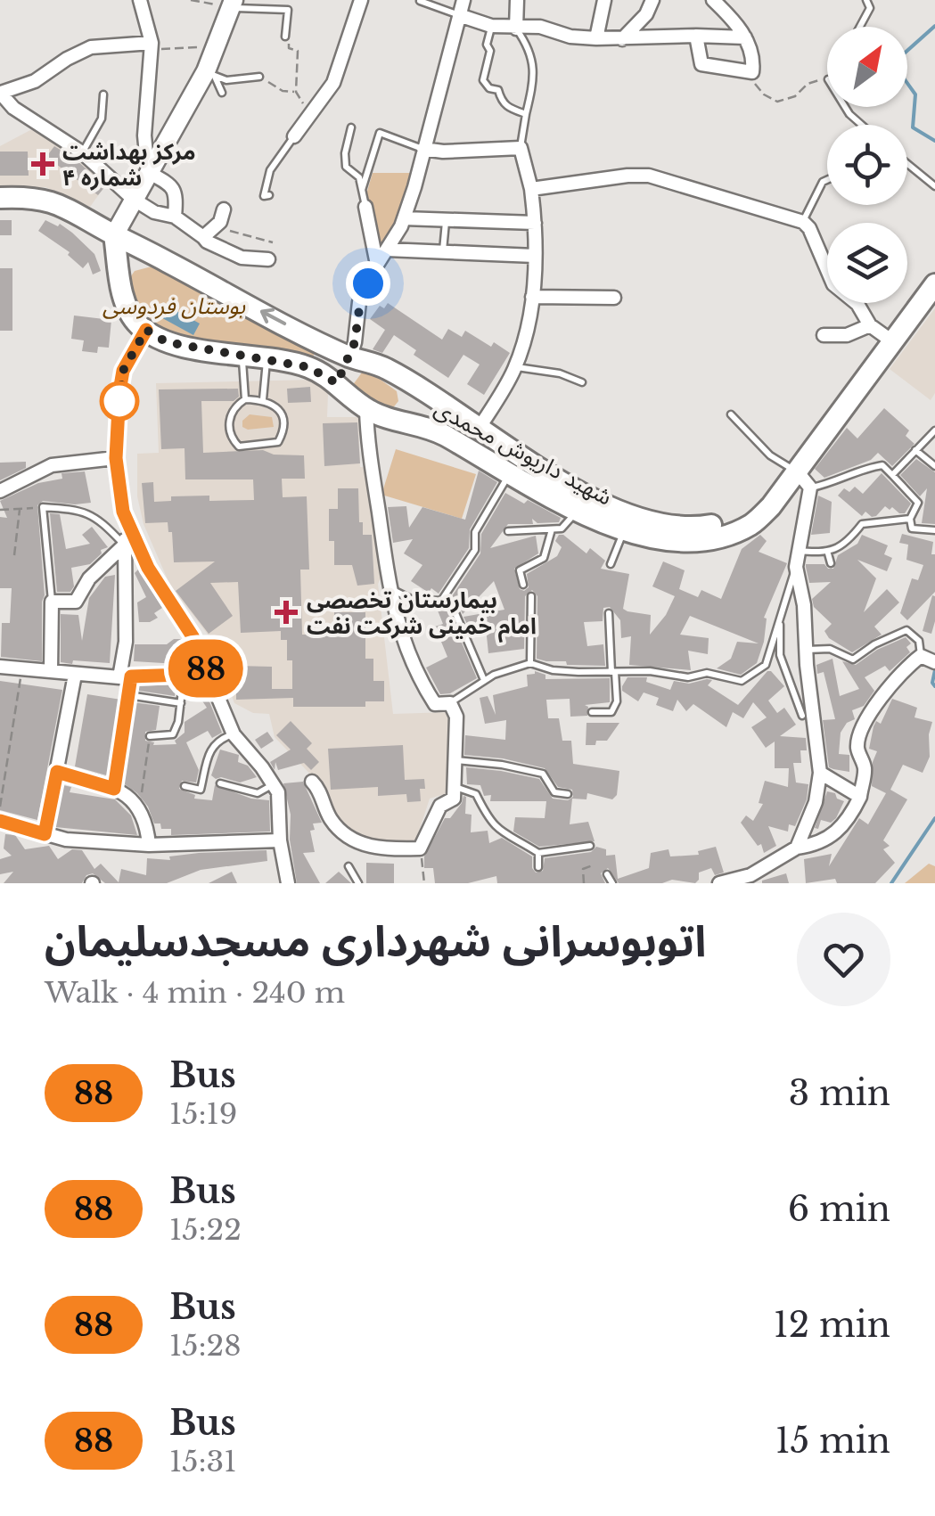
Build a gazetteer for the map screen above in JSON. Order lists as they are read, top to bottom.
{
  "streets": {
    "main road": ["شهید داریوش محمدی"]
  },
  "parks": ["بوستان فردوسی"],
  "places": {
    "health": ["مرکز بهداشت شماره ۴", "بیمارستان تخصصی امام خمینی شرکت نفت"]
  },
  "lines": ["bus line 88"],
  "north": "top right",
  "page": {
    "on_map": "88",
    "heading": ["اتوبوسرانی شهرداری مسجدسلیمان", "Walk · 4 min · 240 m"],
    "list": [
      {
        "mark": "88",
        "name": "Bus",
        "note": "15:19",
        "value": "3 min"
      },
      {
        "mark": "88",
        "name": "Bus",
        "note": "15:22",
        "value": "6 min"
      },
      {
        "mark": "88",
        "name": "Bus",
        "note": "15:28",
        "value": "12 min"
      },
      {
        "mark": "88",
        "name": "Bus",
        "note": "15:31",
        "value": "15 min"
      }
    ]
  }
}
